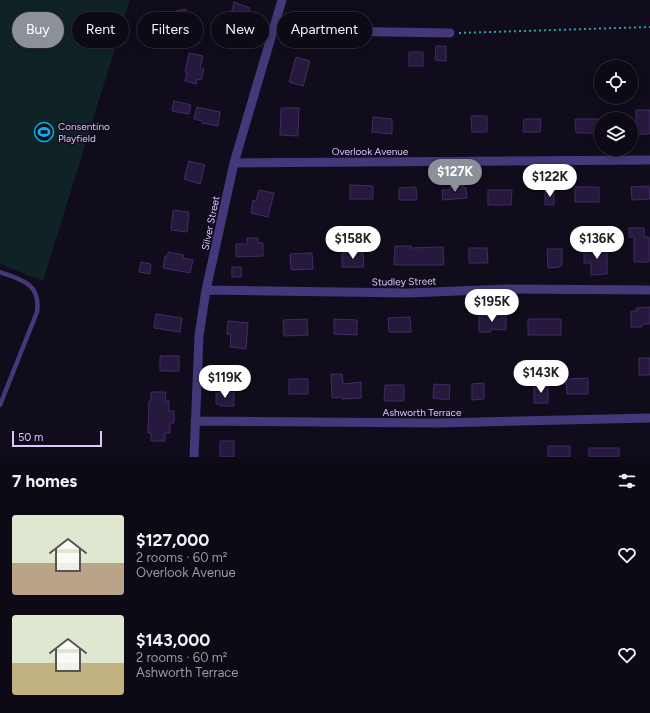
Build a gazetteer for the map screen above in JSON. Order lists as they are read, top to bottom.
{
  "streets": {
    "street": [
      "Overlook Avenue",
      "Silver Street",
      "Studley Street",
      "Ashworth Terrace"
    ]
  },
  "crossings": [
    ["Overlook Avenue", "Silver Street"],
    ["Silver Street", "Studley Street"],
    ["Silver Street", "Ashworth Terrace"]
  ],
  "places": {
    "sports": ["Consentino Playfield"]
  },
  "scale_bar": "50 m",
  "page": {
    "chip": [
      "Buy",
      "Rent",
      "Filters",
      "New",
      "Apartment"
    ],
    "price": [
      "$127K",
      "$122K",
      "$158K",
      "$136K",
      "$195K",
      "$143K",
      "$119K"
    ],
    "scale": "50 m",
    "heading": "7 homes",
    "list": [
      {
        "name": "$127,000",
        "note": "2 rooms · 60 m² · Overlook Avenue"
      },
      {
        "name": "$143,000",
        "note": "2 rooms · 60 m² · Ashworth Terrace"
      }
    ]
  }
}
